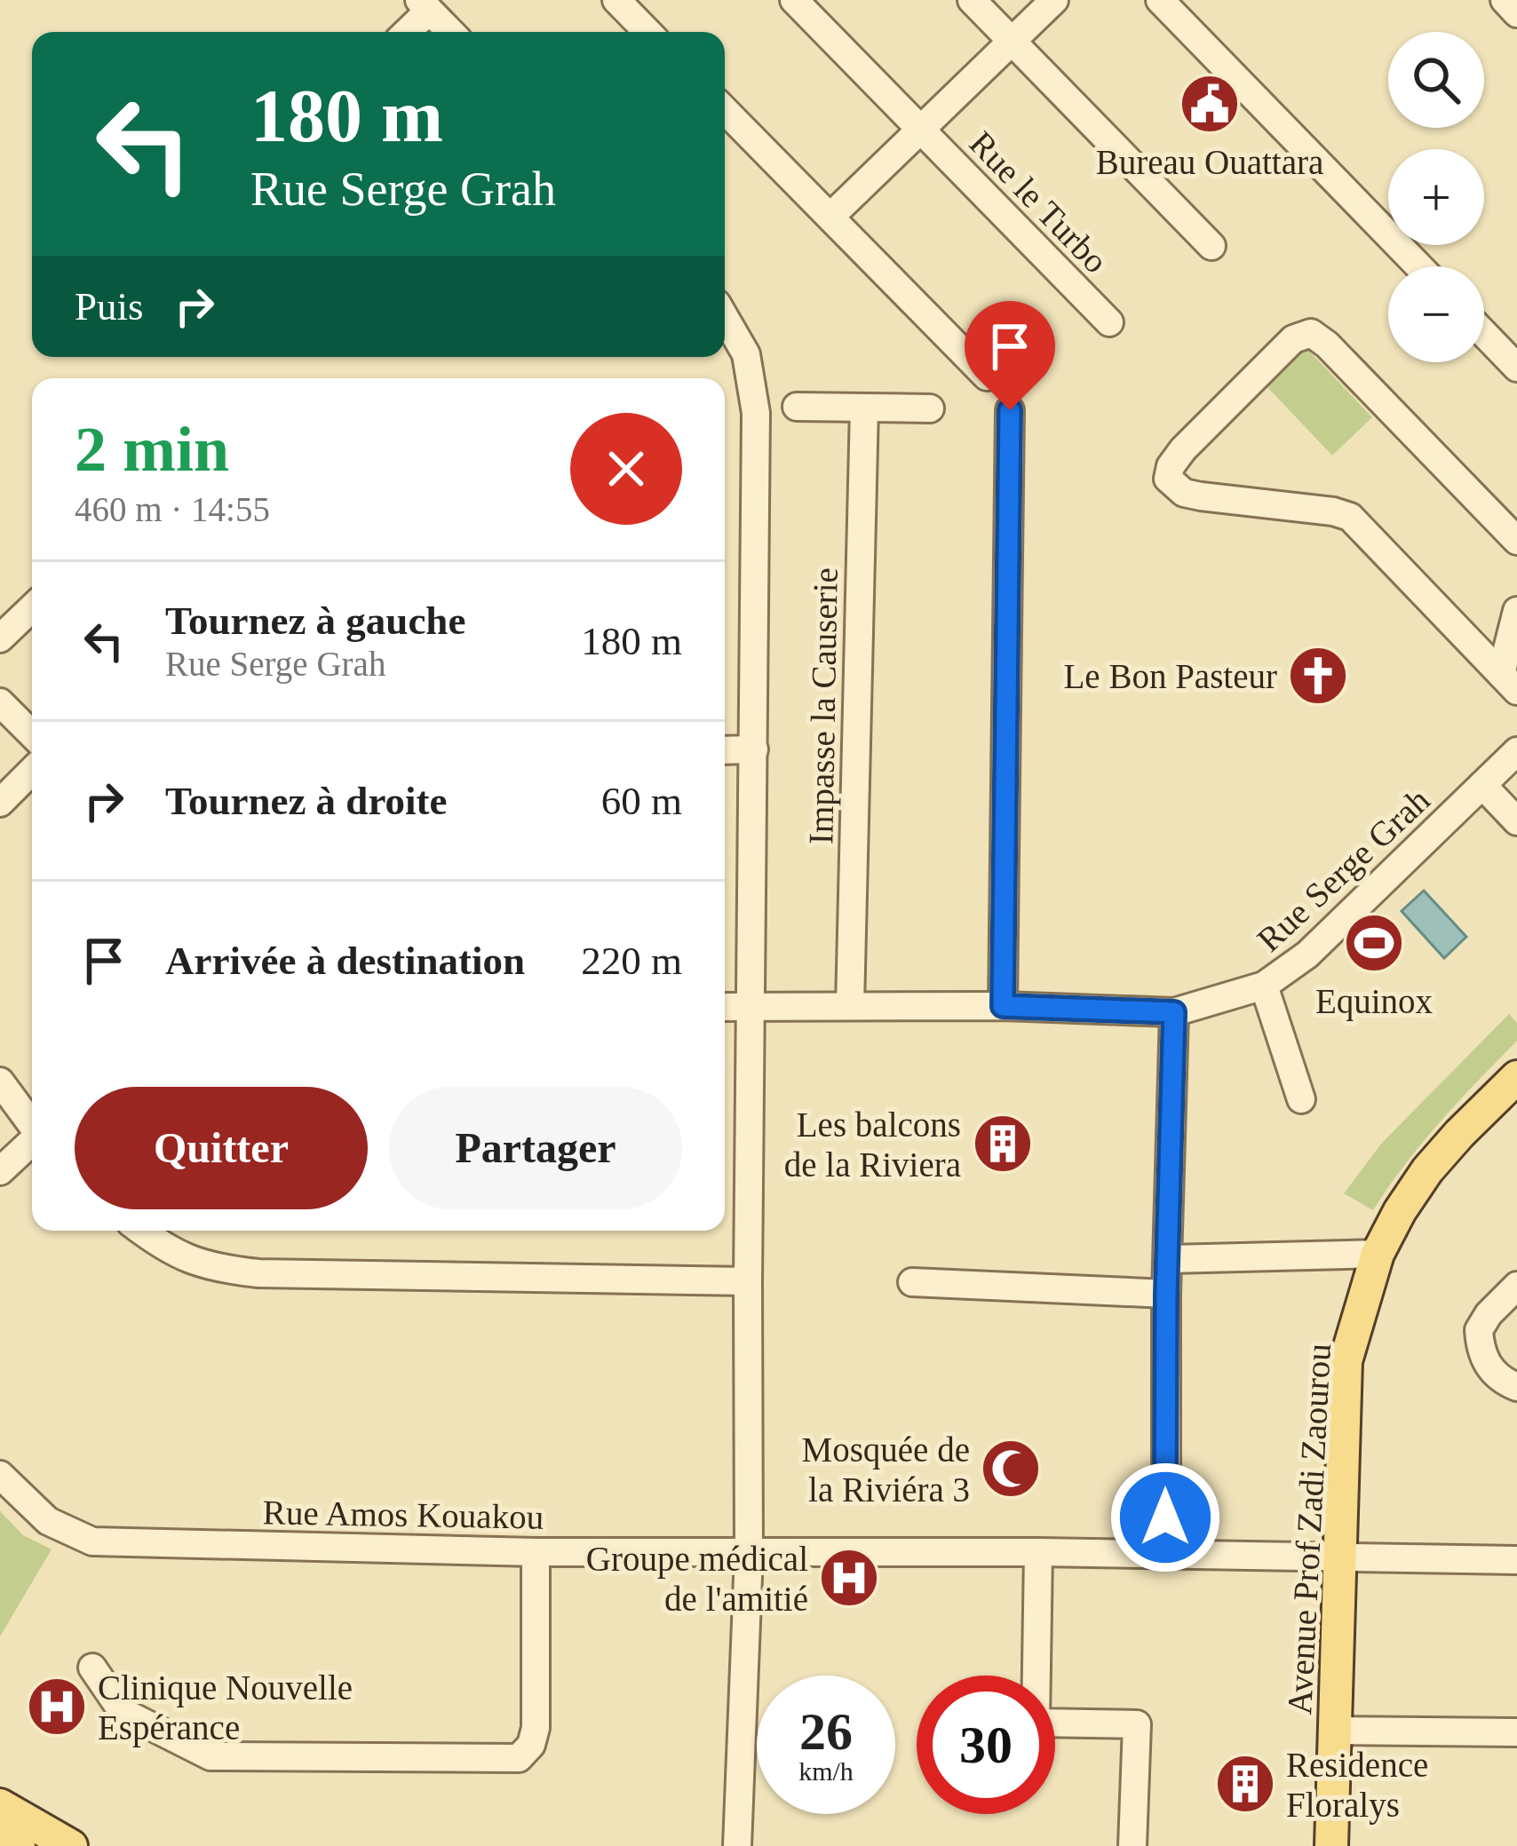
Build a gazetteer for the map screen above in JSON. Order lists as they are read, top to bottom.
{
  "streets": {
    "main road": ["Avenue Prof Zadi Zaourou"],
    "street": [
      "Rue le Turbo",
      "Impasse la Causerie",
      "Rue Serge Grah",
      "Rue Amos Kouakou"
    ]
  },
  "crossings": [
    ["Impasse la Causerie", "Rue Serge Grah"],
    ["Rue Amos Kouakou", "Avenue Prof Zadi Zaourou"]
  ],
  "places": {
    "public building": ["Bureau Ouattara"],
    "church": ["Le Bon Pasteur"],
    "sports": ["Equinox"],
    "building": ["Les balcons de la Riviera", "Residence Floralys"],
    "mosque": ["Mosquée de la Riviéra 3"],
    "hospital": ["Groupe médical de l'amitié", "Clinique Nouvelle Espérance"]
  },
  "page": {
    "map_buttons": ["+", "−"],
    "turn": ["180 m", "Rue Serge Grah"],
    "then": "Puis",
    "heading": ["2 min", "460 m · 14:55"],
    "list": [
      {
        "name": "Tournez à gauche",
        "note": "Rue Serge Grah",
        "value": "180 m"
      },
      {
        "name": "Tournez à droite",
        "value": "60 m"
      },
      {
        "name": "Arrivée à destination",
        "value": "220 m"
      }
    ],
    "buttons": ["Quitter", "Partager"],
    "speed": "26 km/h",
    "limit": "30"
  }
}
